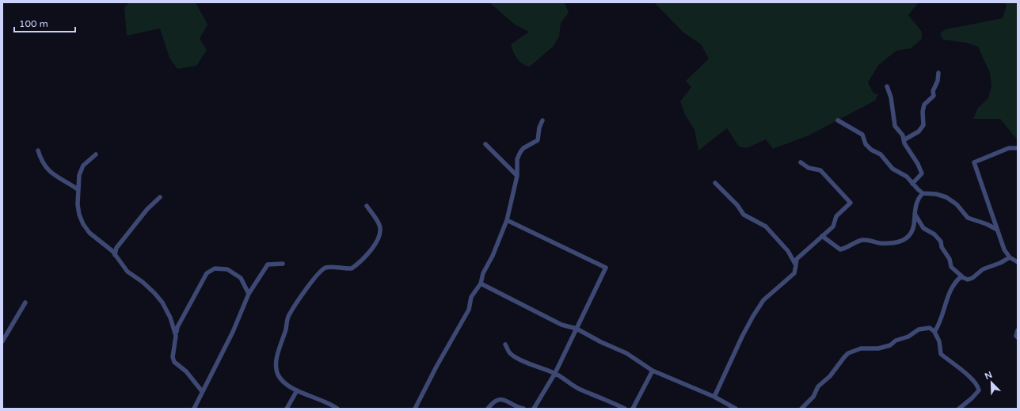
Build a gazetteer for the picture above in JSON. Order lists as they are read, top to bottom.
{
  "scale_bar": "100 m",
  "north": "top left"
}
